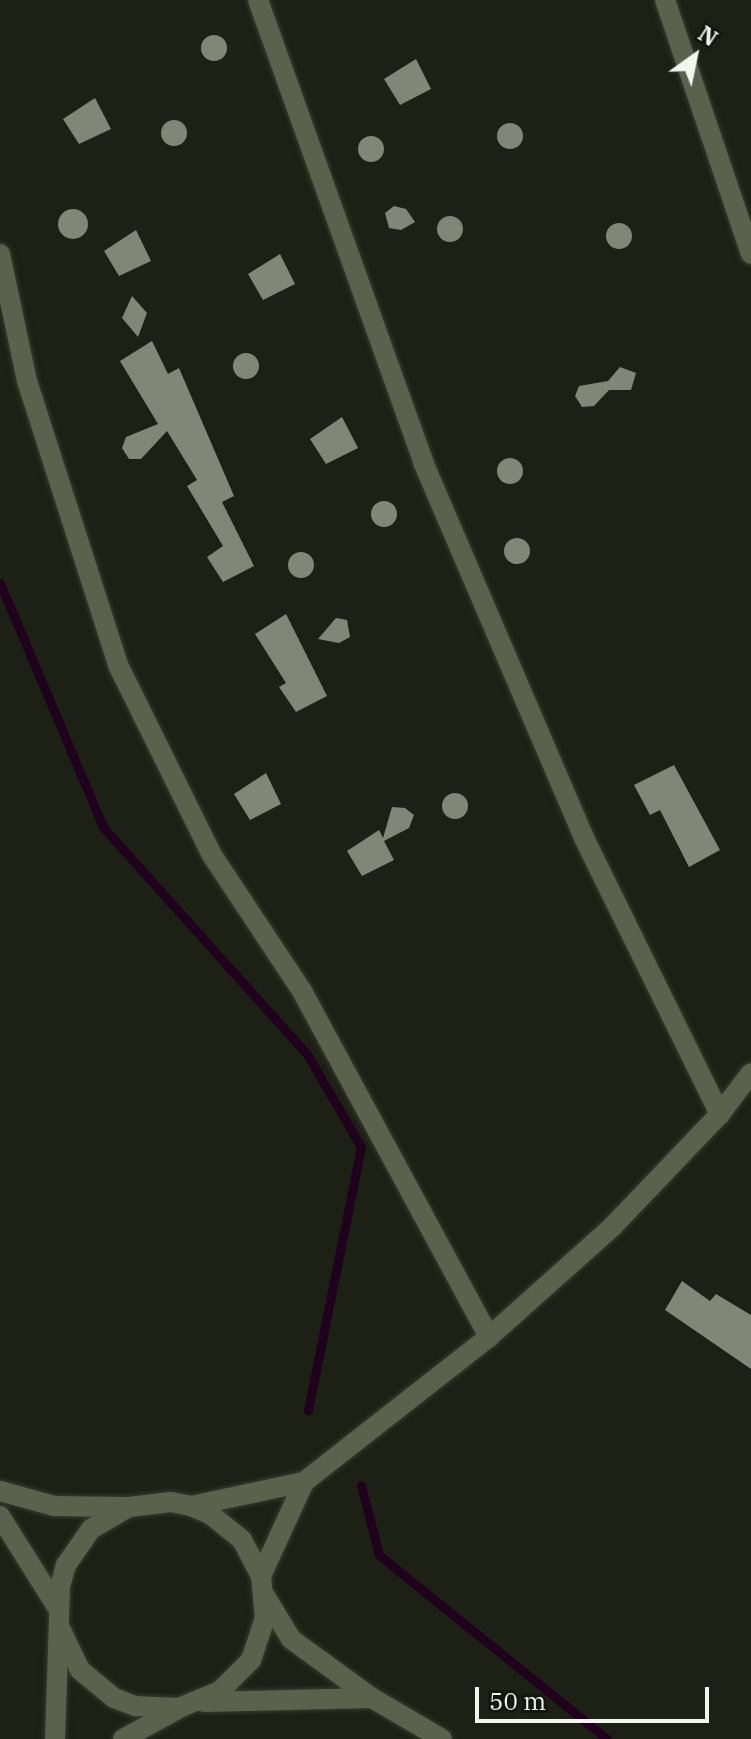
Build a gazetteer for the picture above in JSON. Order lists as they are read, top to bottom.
{
  "scale_bar": "50 m",
  "north": "top right"
}
